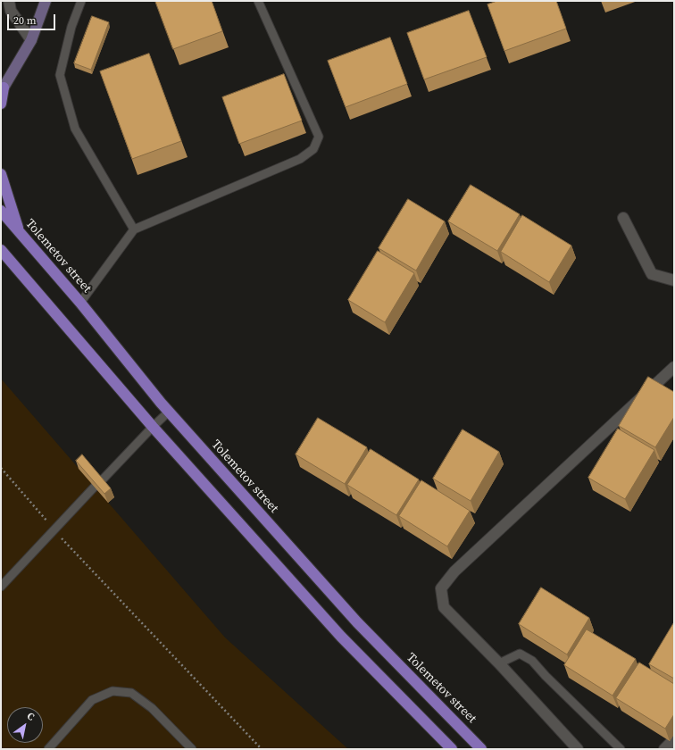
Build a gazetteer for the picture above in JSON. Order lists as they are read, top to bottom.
{
  "streets": {
    "main road": ["Tolemetov street"]
  },
  "scale_bar": "20 m",
  "north": "top right"
}
